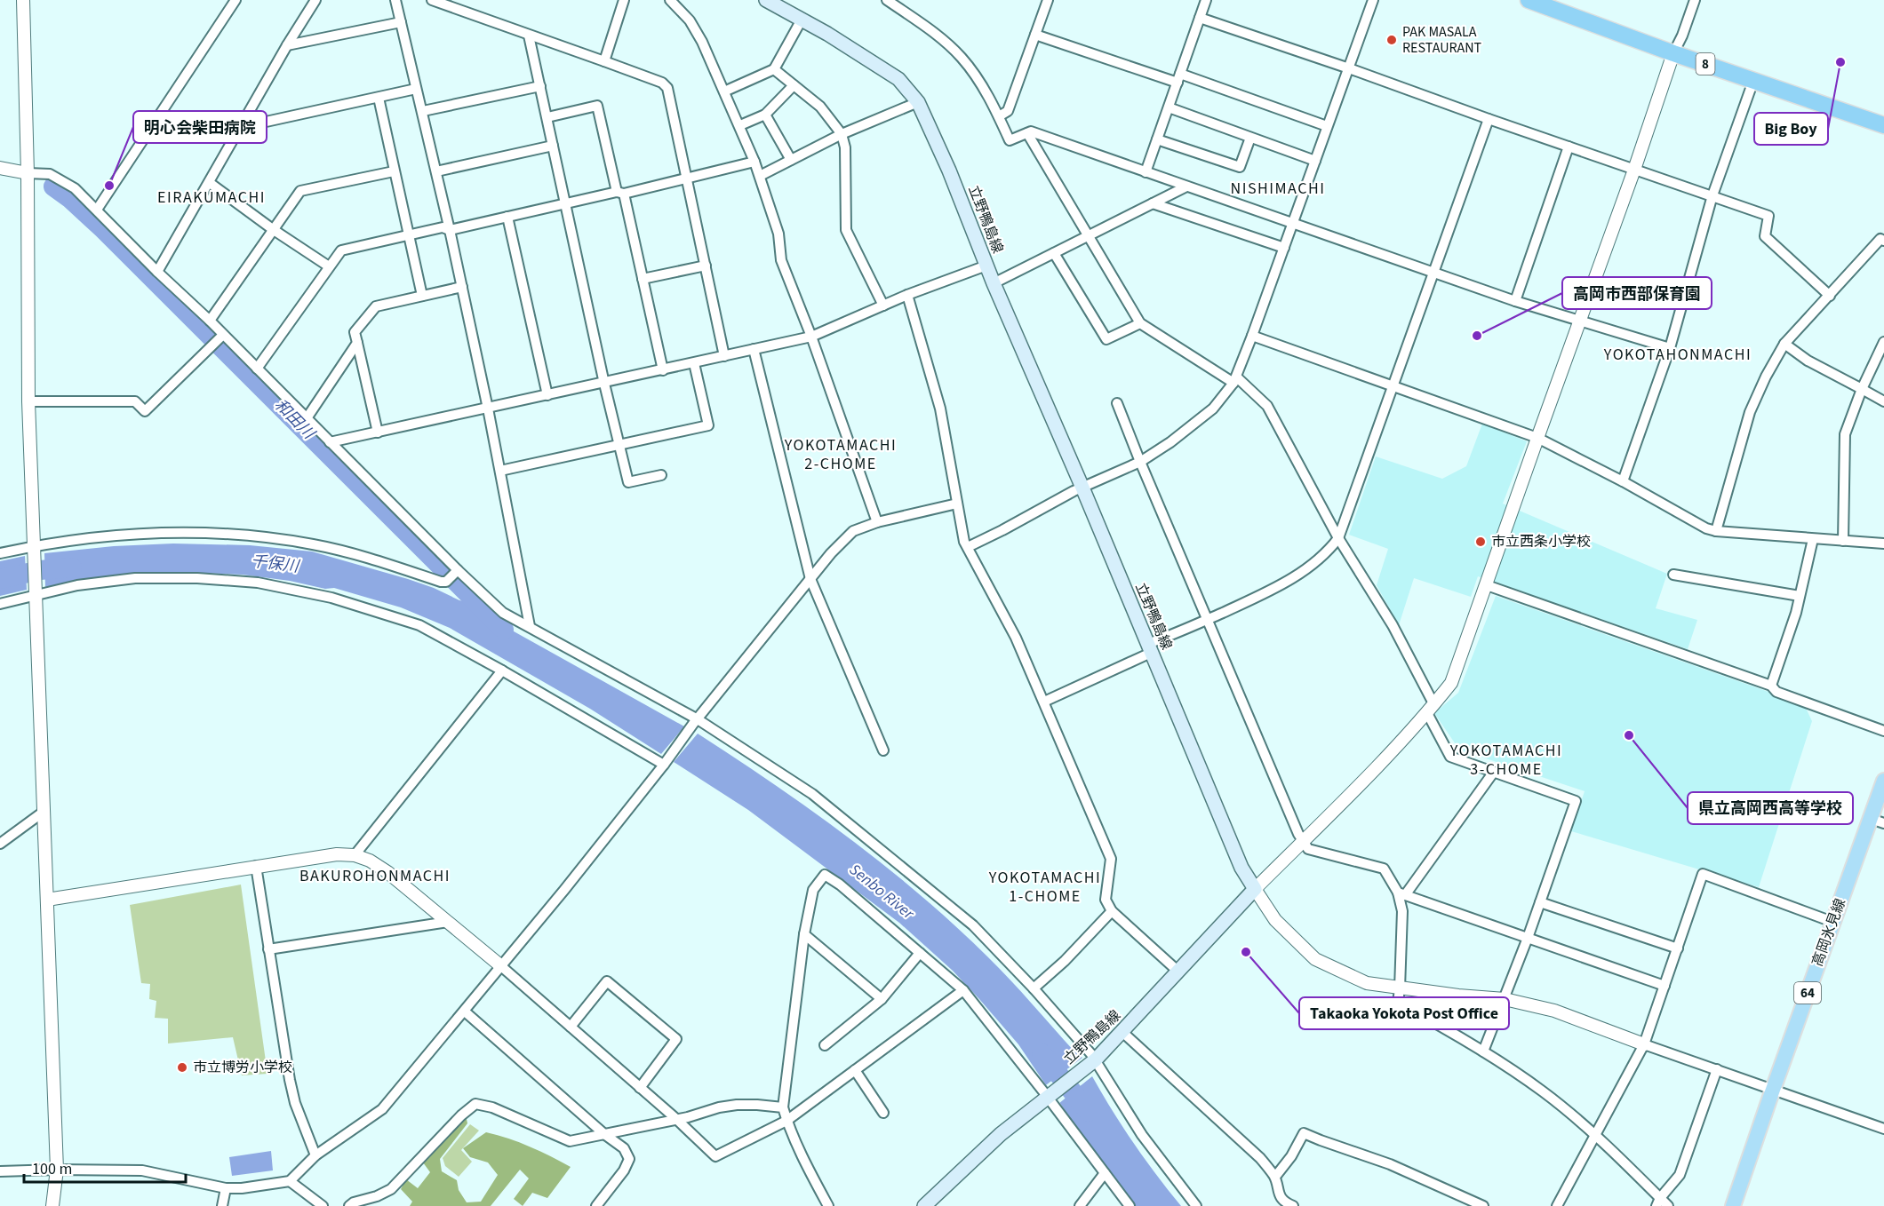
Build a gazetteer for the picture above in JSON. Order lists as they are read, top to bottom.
{
  "streets": {
    "highway": ["8"],
    "main road": ["立野鴨島線", "高岡氷見線", "64"]
  },
  "districts": [
    "NISHIMACHI",
    "EIRAKUMACHI",
    "YOKOTAHONMACHI",
    "YOKOTAMACHI 2-CHOME",
    "YOKOTAMACHI 3-CHOME",
    "BAKUROHONMACHI",
    "YOKOTAMACHI 1-CHOME"
  ],
  "water": ["和田川", "千保川", "Senbo River"],
  "places": [
    "PAK MASALA RESTAURANT",
    "Big Boy",
    "明心会柴田病院",
    "高岡市西部保育園",
    "市立西条小学校",
    "県立高岡西高等学校",
    "Takaoka Yokota Post Office",
    "市立博労小学校"
  ],
  "scale_bar": "100 m"
}
